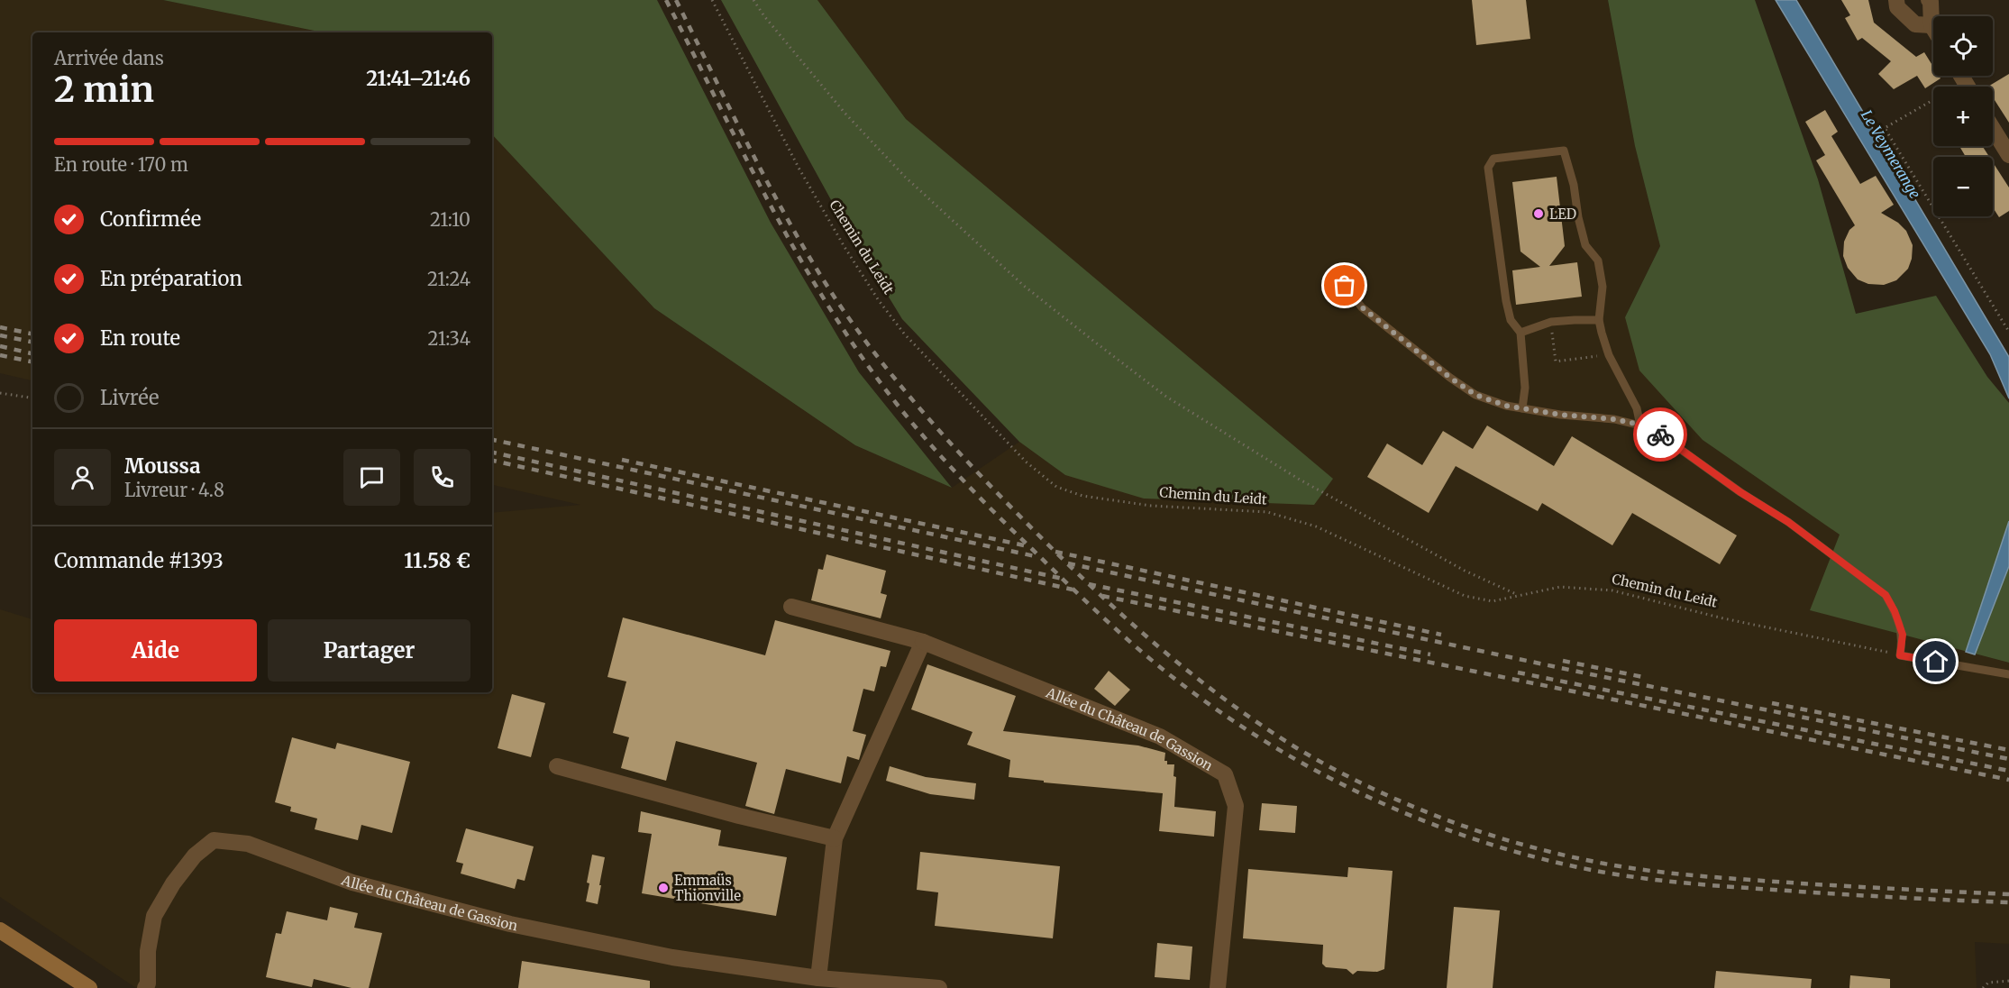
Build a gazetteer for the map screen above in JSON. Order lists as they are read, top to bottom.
{
  "streets": {
    "street": ["Allée du Château de Gassion"],
    "path": ["Chemin du Leidt"]
  },
  "water": ["Le Veymerange"],
  "places": ["LED", "Emmaüs Thionville"],
  "page": {
    "map_buttons": ["+", "−"],
    "heading": ["2 min", "Arrivée dans", "21:41–21:46"],
    "panel": [
      "Moussa",
      "Livreur · 4.8",
      "Commande #1393",
      "11.58 €"
    ],
    "bar": "En route · 170 m",
    "list": [
      ["Confirmée", "21:10"],
      ["En préparation", "21:24"],
      ["En route", "21:34"],
      "Livrée"
    ],
    "buttons": ["Aide", "Partager"]
  }
}
